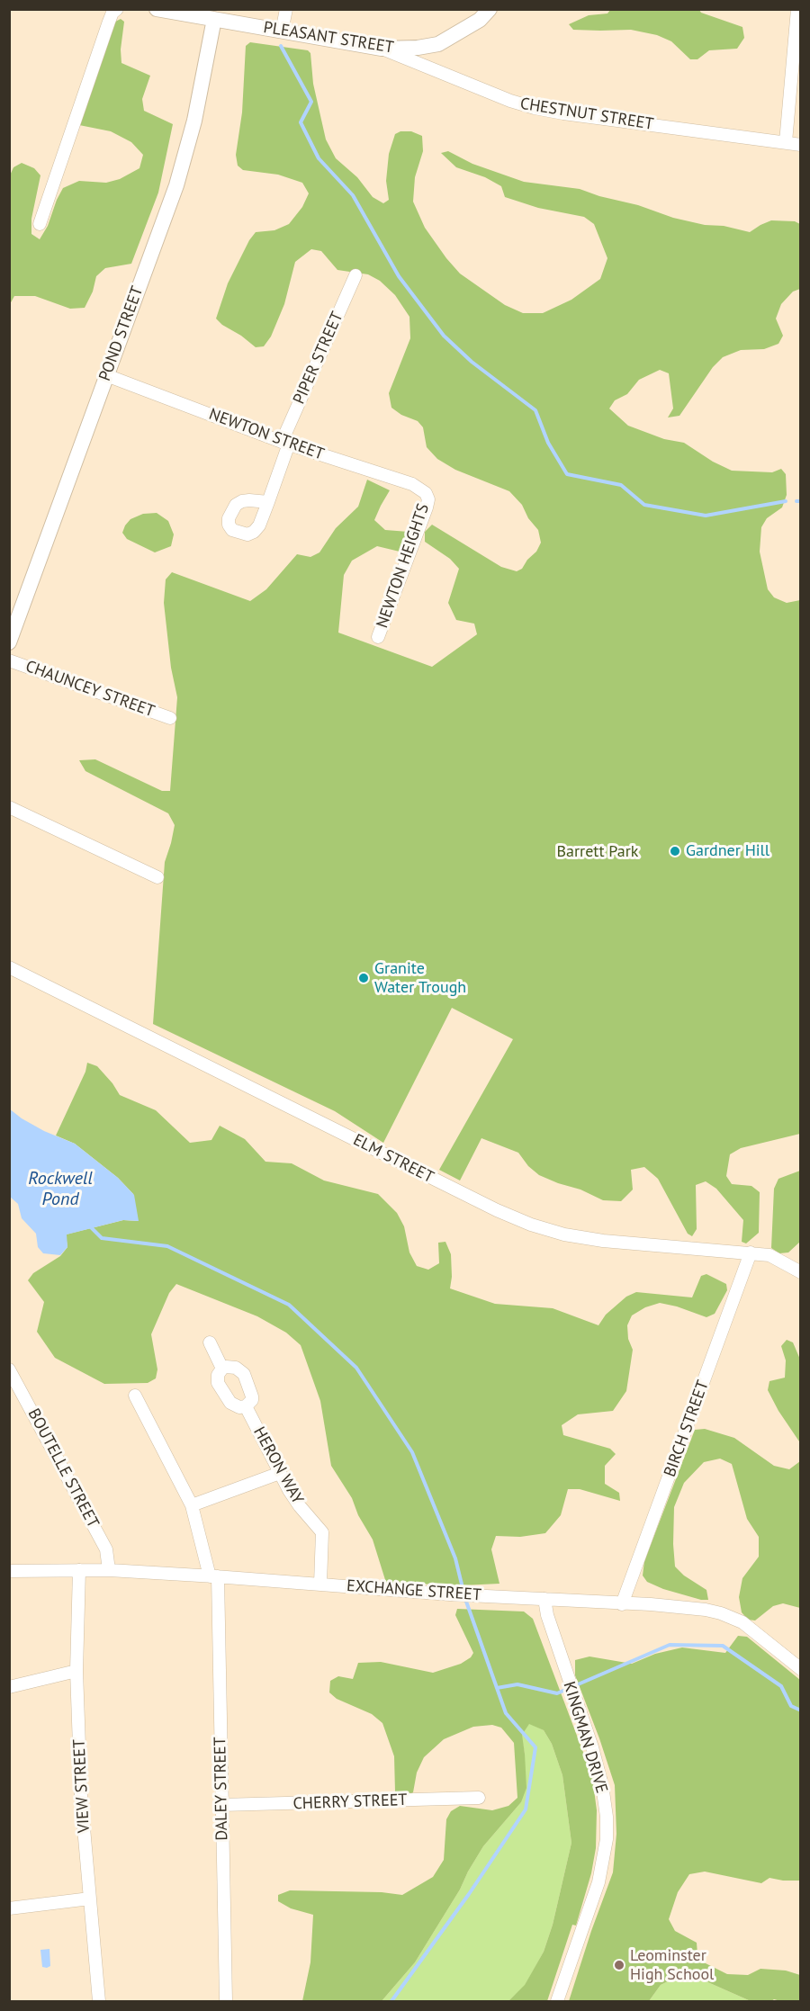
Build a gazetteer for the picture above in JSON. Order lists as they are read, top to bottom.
{
  "streets": {
    "street": [
      "PLEASANT STREET",
      "CHESTNUT STREET",
      "POND STREET",
      "PIPER STREET",
      "NEWTON STREET",
      "NEWTON HEIGHTS",
      "CHAUNCEY STREET",
      "ELM STREET",
      "BIRCH STREET",
      "HERON WAY",
      "BOUTELLE STREET",
      "EXCHANGE STREET",
      "KINGMAN DRIVE",
      "VIEW STREET",
      "DALEY STREET",
      "CHERRY STREET"
    ]
  },
  "crossings": [
    ["PLEASANT STREET", "CHESTNUT STREET"],
    ["PLEASANT STREET", "POND STREET"],
    ["POND STREET", "NEWTON STREET"],
    ["PIPER STREET", "NEWTON STREET"],
    ["NEWTON STREET", "NEWTON HEIGHTS"],
    ["ELM STREET", "BIRCH STREET"],
    ["BIRCH STREET", "EXCHANGE STREET"],
    ["HERON WAY", "EXCHANGE STREET"],
    ["BOUTELLE STREET", "EXCHANGE STREET"],
    ["EXCHANGE STREET", "KINGMAN DRIVE"],
    ["EXCHANGE STREET", "VIEW STREET"],
    ["EXCHANGE STREET", "DALEY STREET"],
    ["DALEY STREET", "CHERRY STREET"]
  ],
  "water": ["Rockwell Pond"],
  "parks": ["Barrett Park"],
  "places": ["Gardner Hill", "Granite Water Trough", "Leominster High School"]
}
